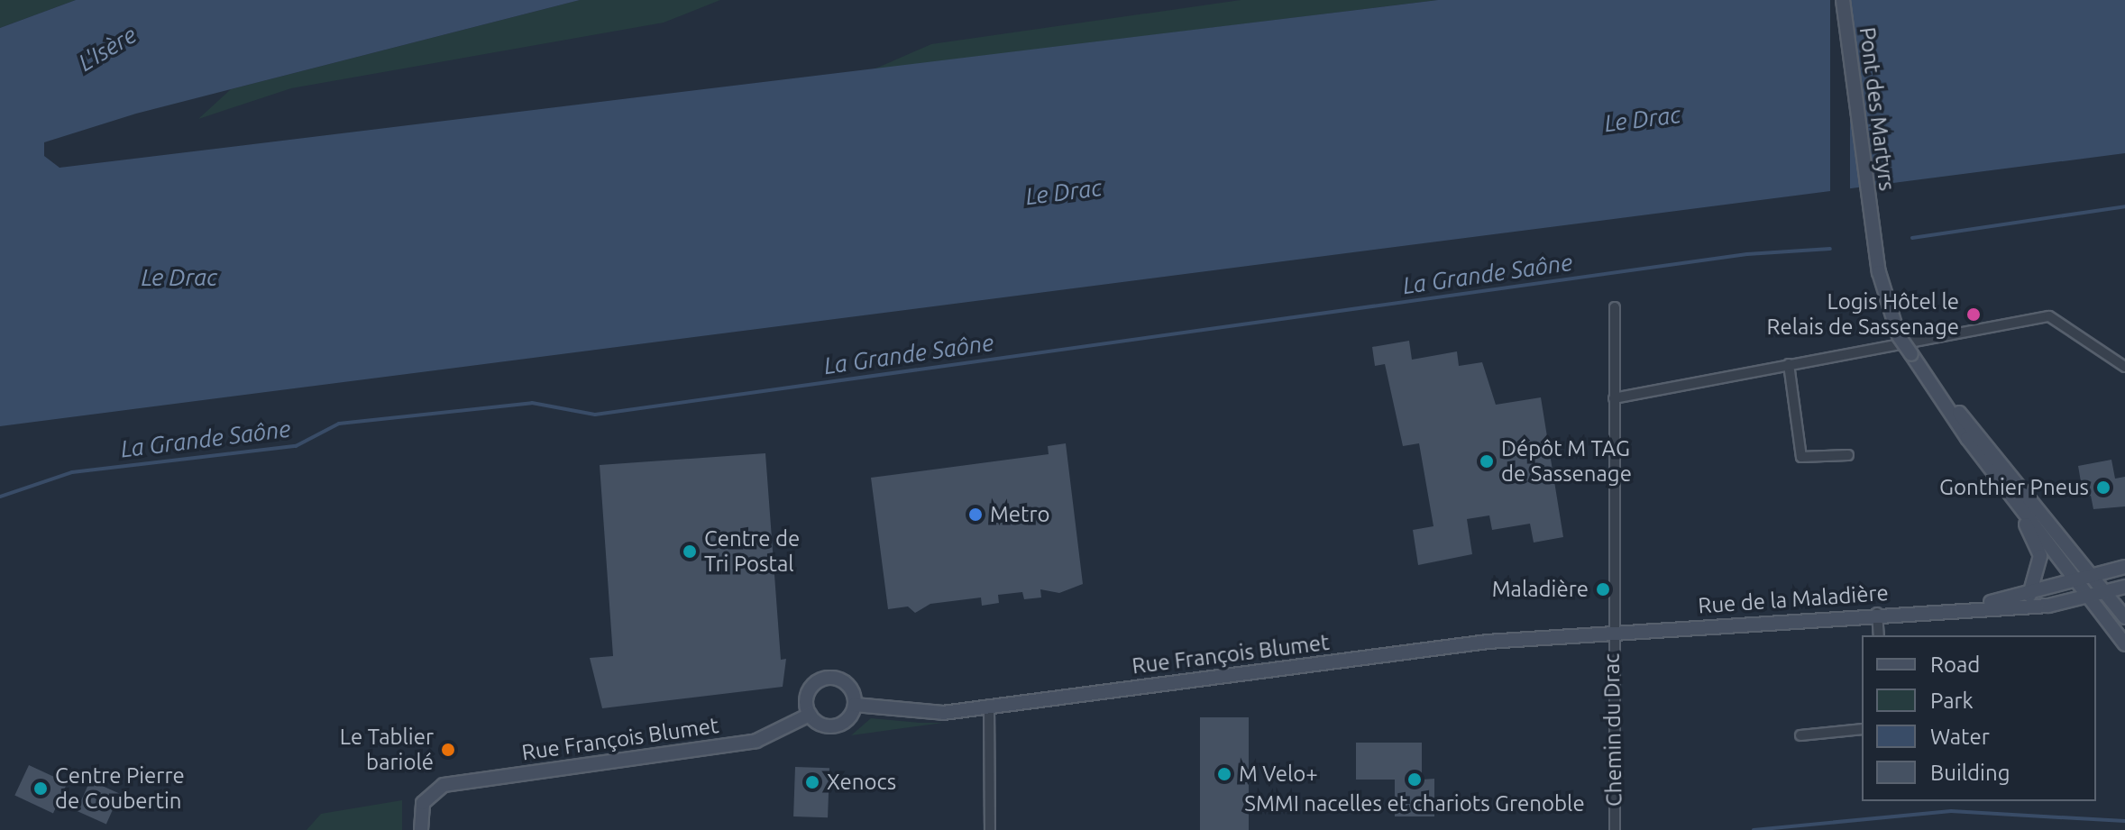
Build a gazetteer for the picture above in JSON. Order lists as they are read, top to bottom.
{
  "streets": {
    "street": [
      "Pont des Martyrs",
      "Rue de la Maladière",
      "Rue François Blumet",
      "Chemin du Drac"
    ]
  },
  "crossings": [
    ["Rue de la Maladière", "Rue François Blumet"],
    ["Rue de la Maladière", "Chemin du Drac"],
    ["Rue François Blumet", "Chemin du Drac"]
  ],
  "water": ["L'Isère", "Le Drac", "La Grande Saône"],
  "places": [
    "Logis Hôtel le Relais de Sassenage",
    "Dépôt M TAG de Sassenage",
    "Gonthier Pneus",
    "Metro",
    "Centre de Tri Postal",
    "Maladière",
    "Le Tablier bariolé",
    "M Velo+",
    "SMMI nacelles et chariots Grenoble",
    "Xenocs",
    "Centre Pierre de Coubertin"
  ],
  "legend": [
    "Road",
    "Park",
    "Water",
    "Building"
  ]
}
